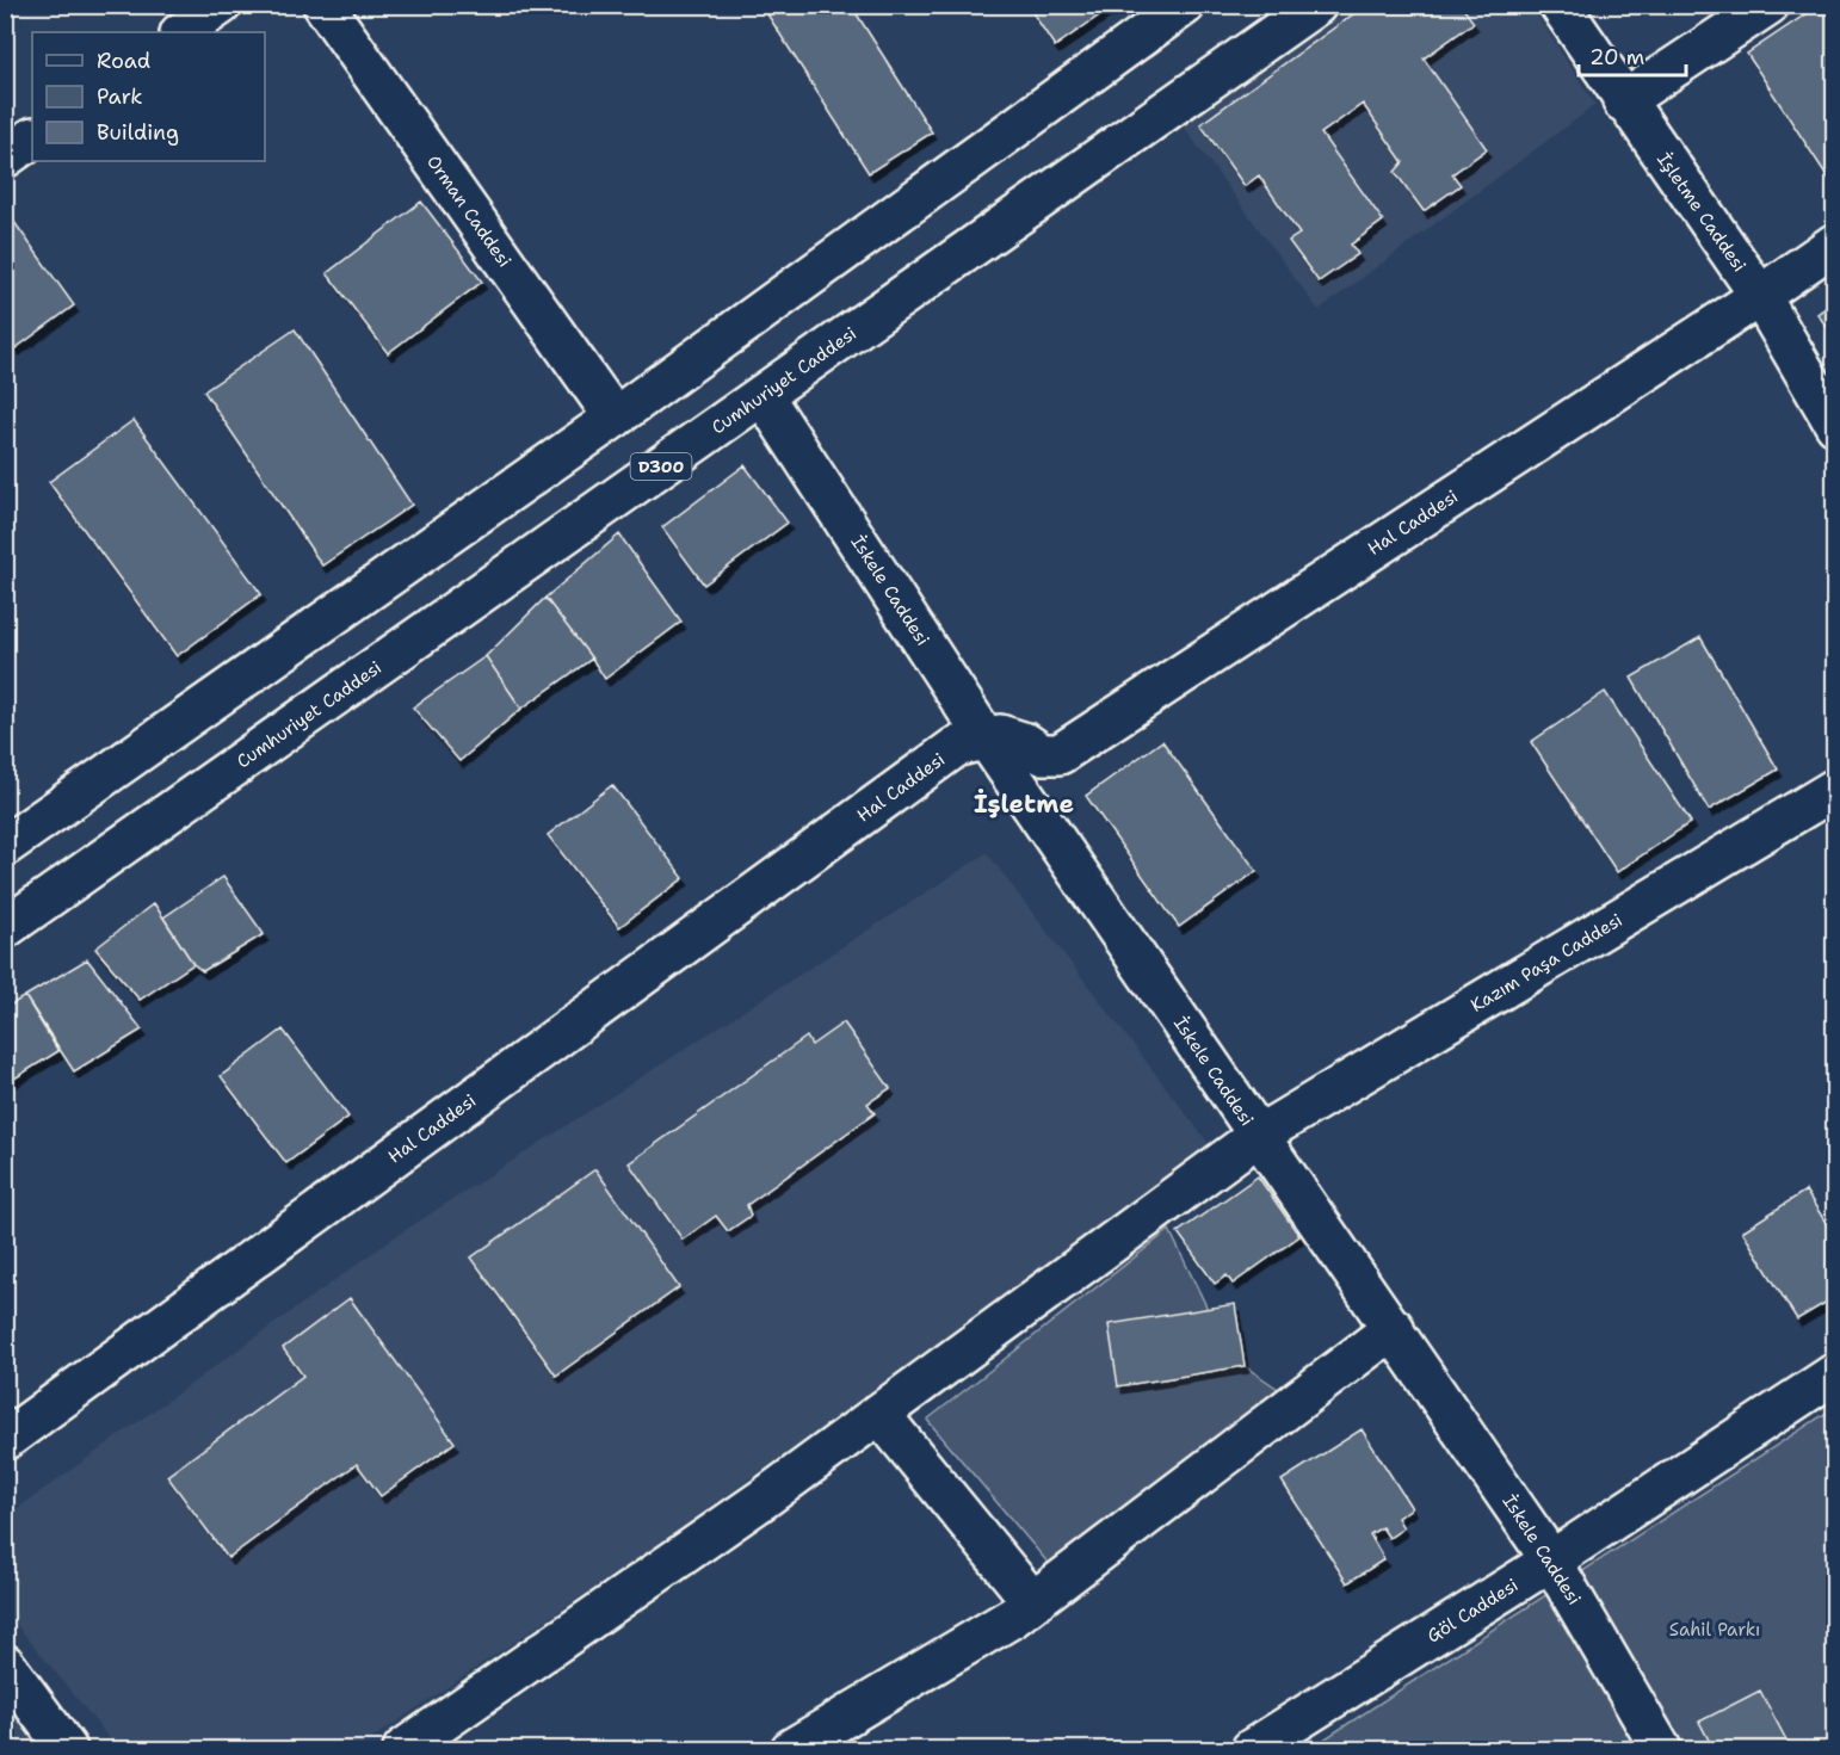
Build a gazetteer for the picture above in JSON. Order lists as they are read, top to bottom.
{
  "streets": {
    "main road": [
      "Orman Caddesi",
      "İşletme Caddesi",
      "Cumhuriyet Caddesi",
      "D300",
      "Hal Caddesi",
      "İskele Caddesi",
      "Kazım Paşa Caddesi",
      "Göl Caddesi"
    ]
  },
  "crossings": [
    ["İşletme Caddesi", "Hal Caddesi"],
    ["Cumhuriyet Caddesi", "İskele Caddesi"],
    ["Hal Caddesi", "İskele Caddesi"],
    ["İskele Caddesi", "Kazım Paşa Caddesi"],
    ["İskele Caddesi", "Göl Caddesi"]
  ],
  "districts": ["İşletme"],
  "parks": ["Sahil Parkı"],
  "legend": ["Road", "Park", "Building"],
  "scale_bar": "20 m"
}
